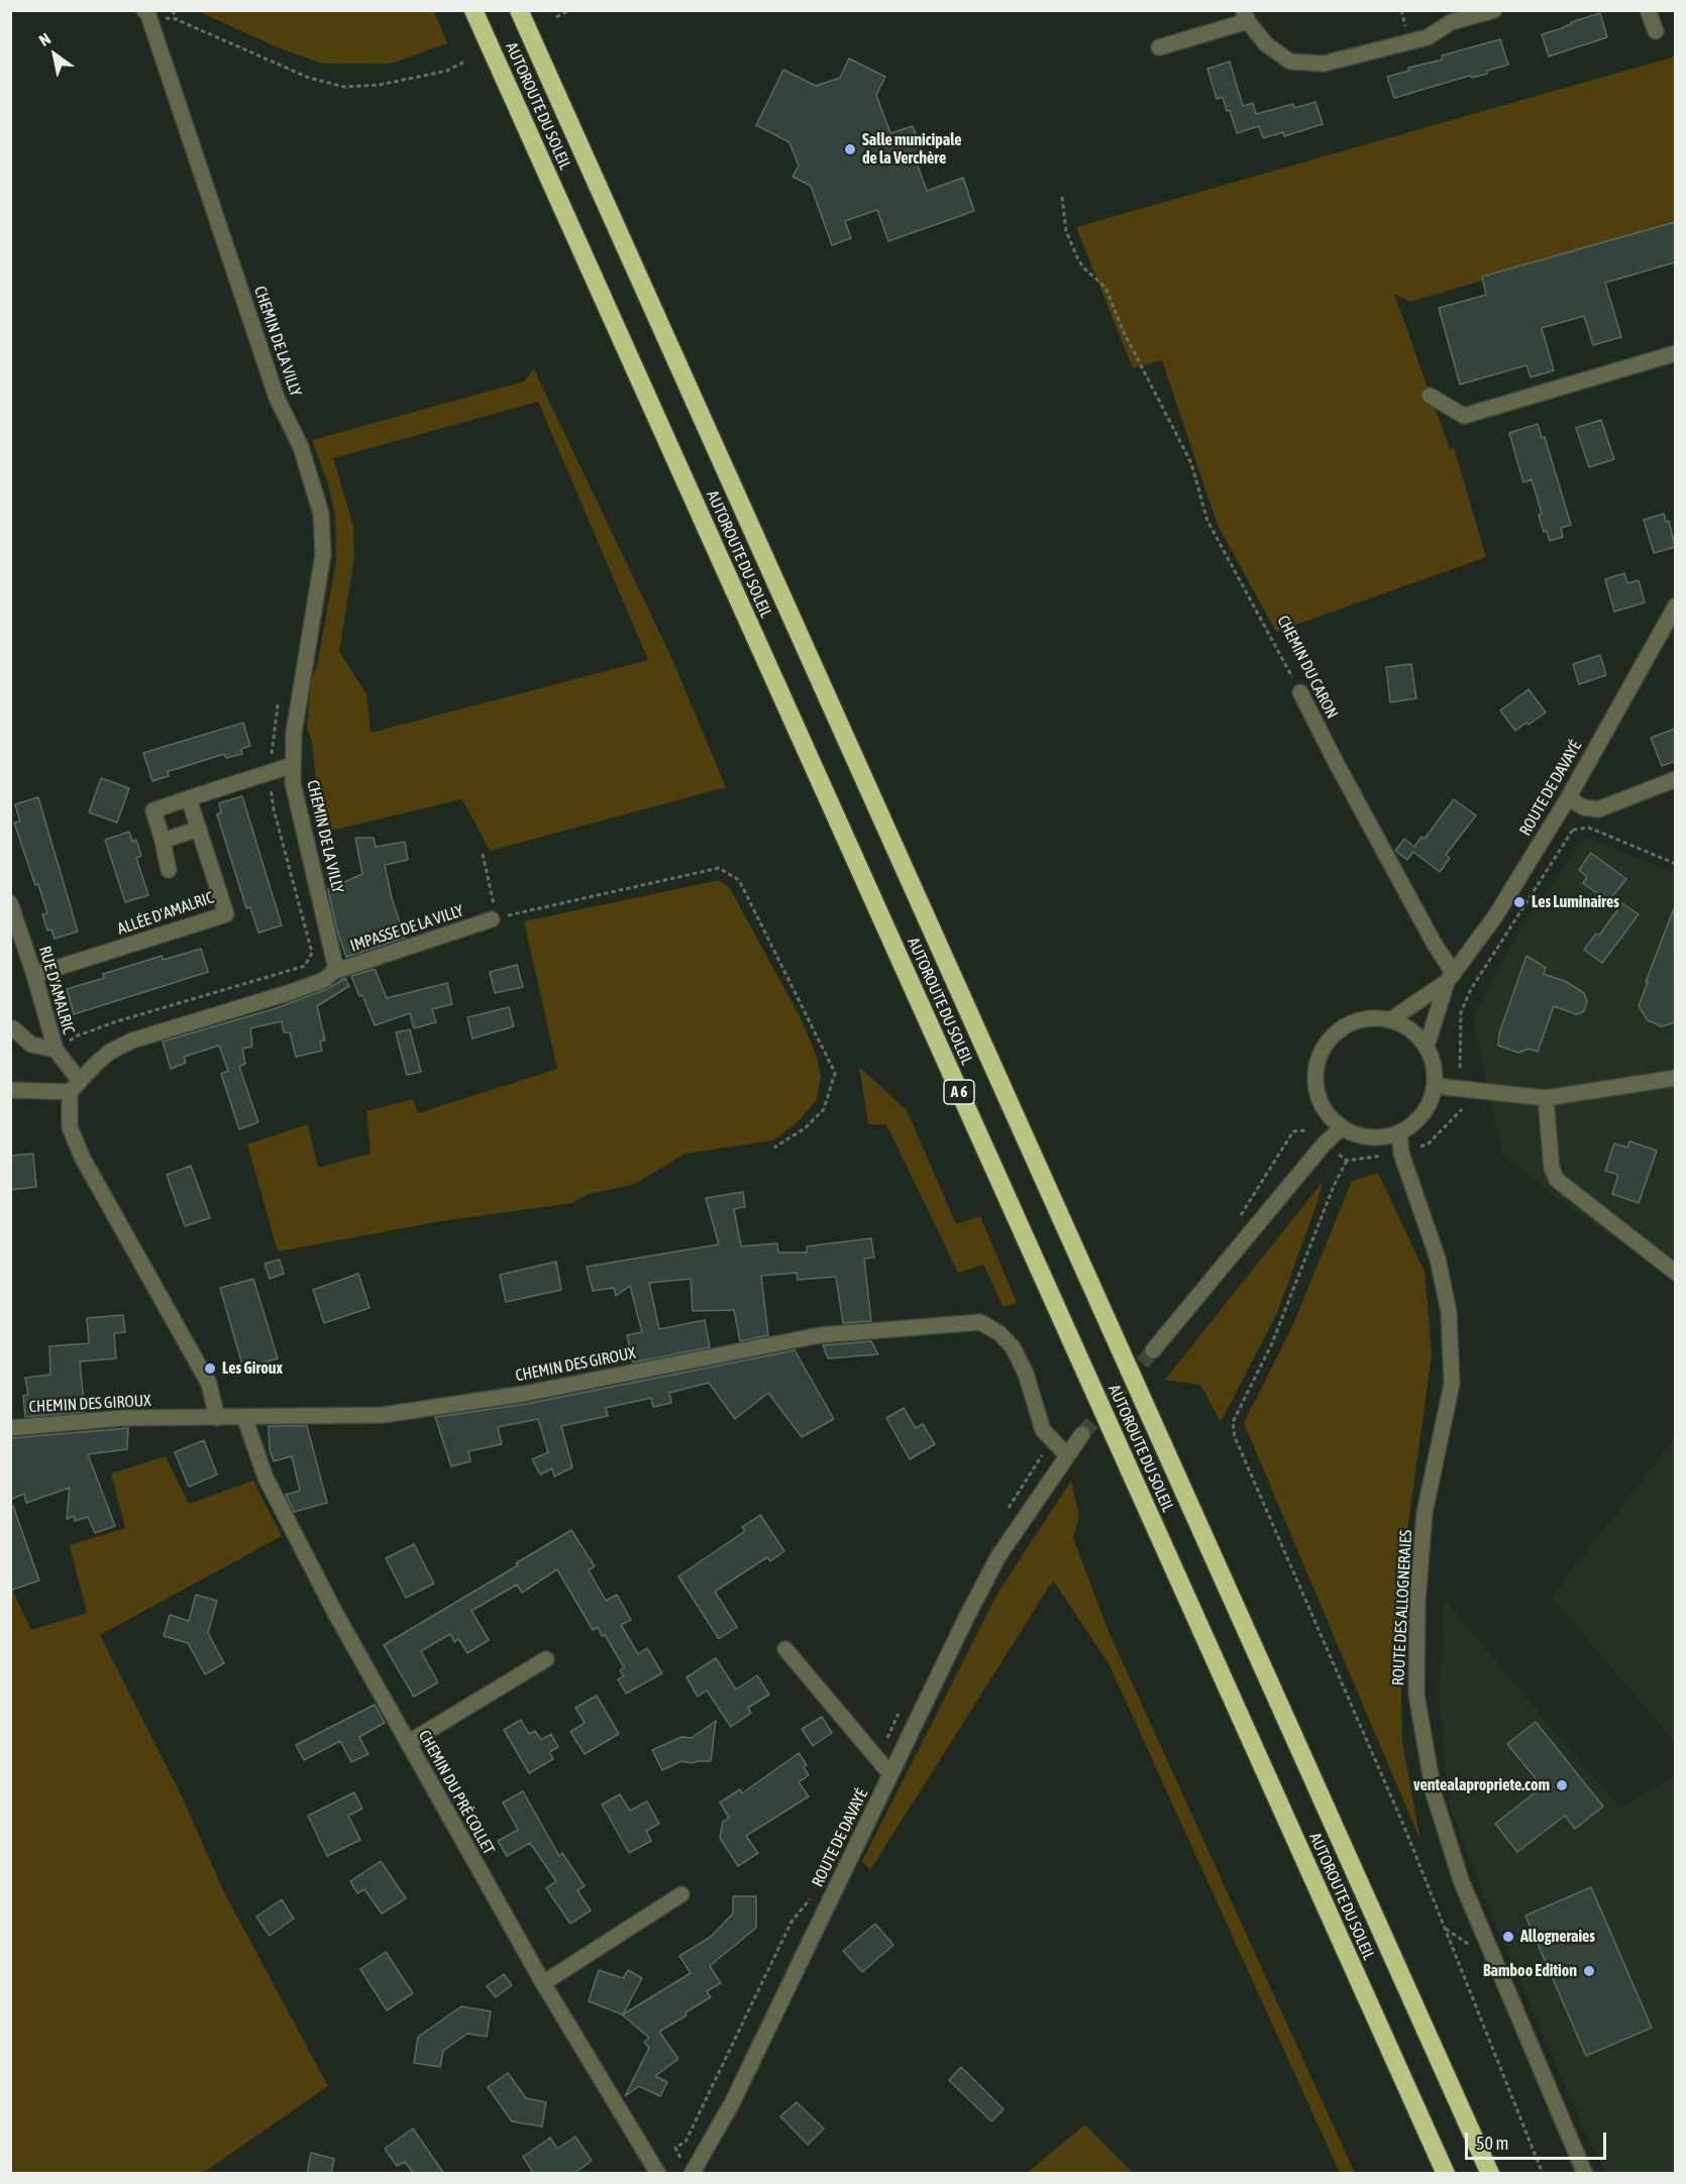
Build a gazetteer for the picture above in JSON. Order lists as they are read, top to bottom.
{
  "streets": {
    "highway": ["AUTOROUTE DU SOLEIL", "A 6"],
    "street": [
      "CHEMIN DE LA VILLY",
      "CHEMIN DU CARON",
      "ROUTE DE DAVAYÉ",
      "ALLÉE D'AMALRIC",
      "IMPASSE DE LA VILLY",
      "RUE D'AMALRIC",
      "CHEMIN DES GIROUX",
      "ROUTE DES ALLOGNERAIES",
      "CHEMIN DU PRÉ COLLET"
    ]
  },
  "crossings": [
    ["CHEMIN DE LA VILLY", "IMPASSE DE LA VILLY"],
    ["CHEMIN DU CARON", "ROUTE DE DAVAYÉ"],
    ["ROUTE DE DAVAYÉ", "CHEMIN DES GIROUX"],
    ["ROUTE DE DAVAYÉ", "ROUTE DES ALLOGNERAIES"],
    ["ALLÉE D'AMALRIC", "RUE D'AMALRIC"],
    ["CHEMIN DES GIROUX", "CHEMIN DU PRÉ COLLET"]
  ],
  "places": [
    "Salle municipale de la Verchère",
    "Les Luminaires",
    "Les Giroux",
    "ventealapropriete.com",
    "Allogneraies",
    "Bamboo Edition"
  ],
  "scale_bar": "50 m",
  "north": "top left"
}
